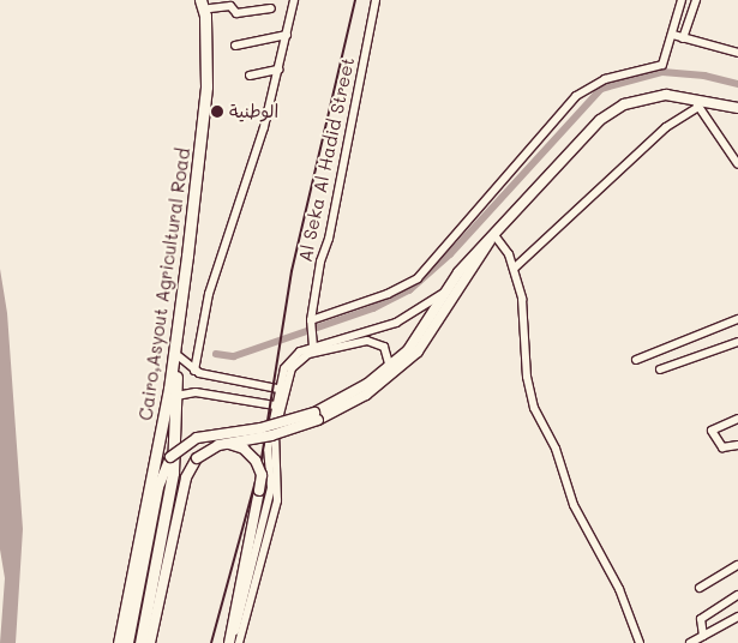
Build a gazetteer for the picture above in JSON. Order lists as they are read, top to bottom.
{
  "streets": {
    "highway": ["Cairo,Asyout Agricultural Road"],
    "street": ["Al Seka Al Hadid Street"]
  },
  "places": ["الوطنية"]
}
